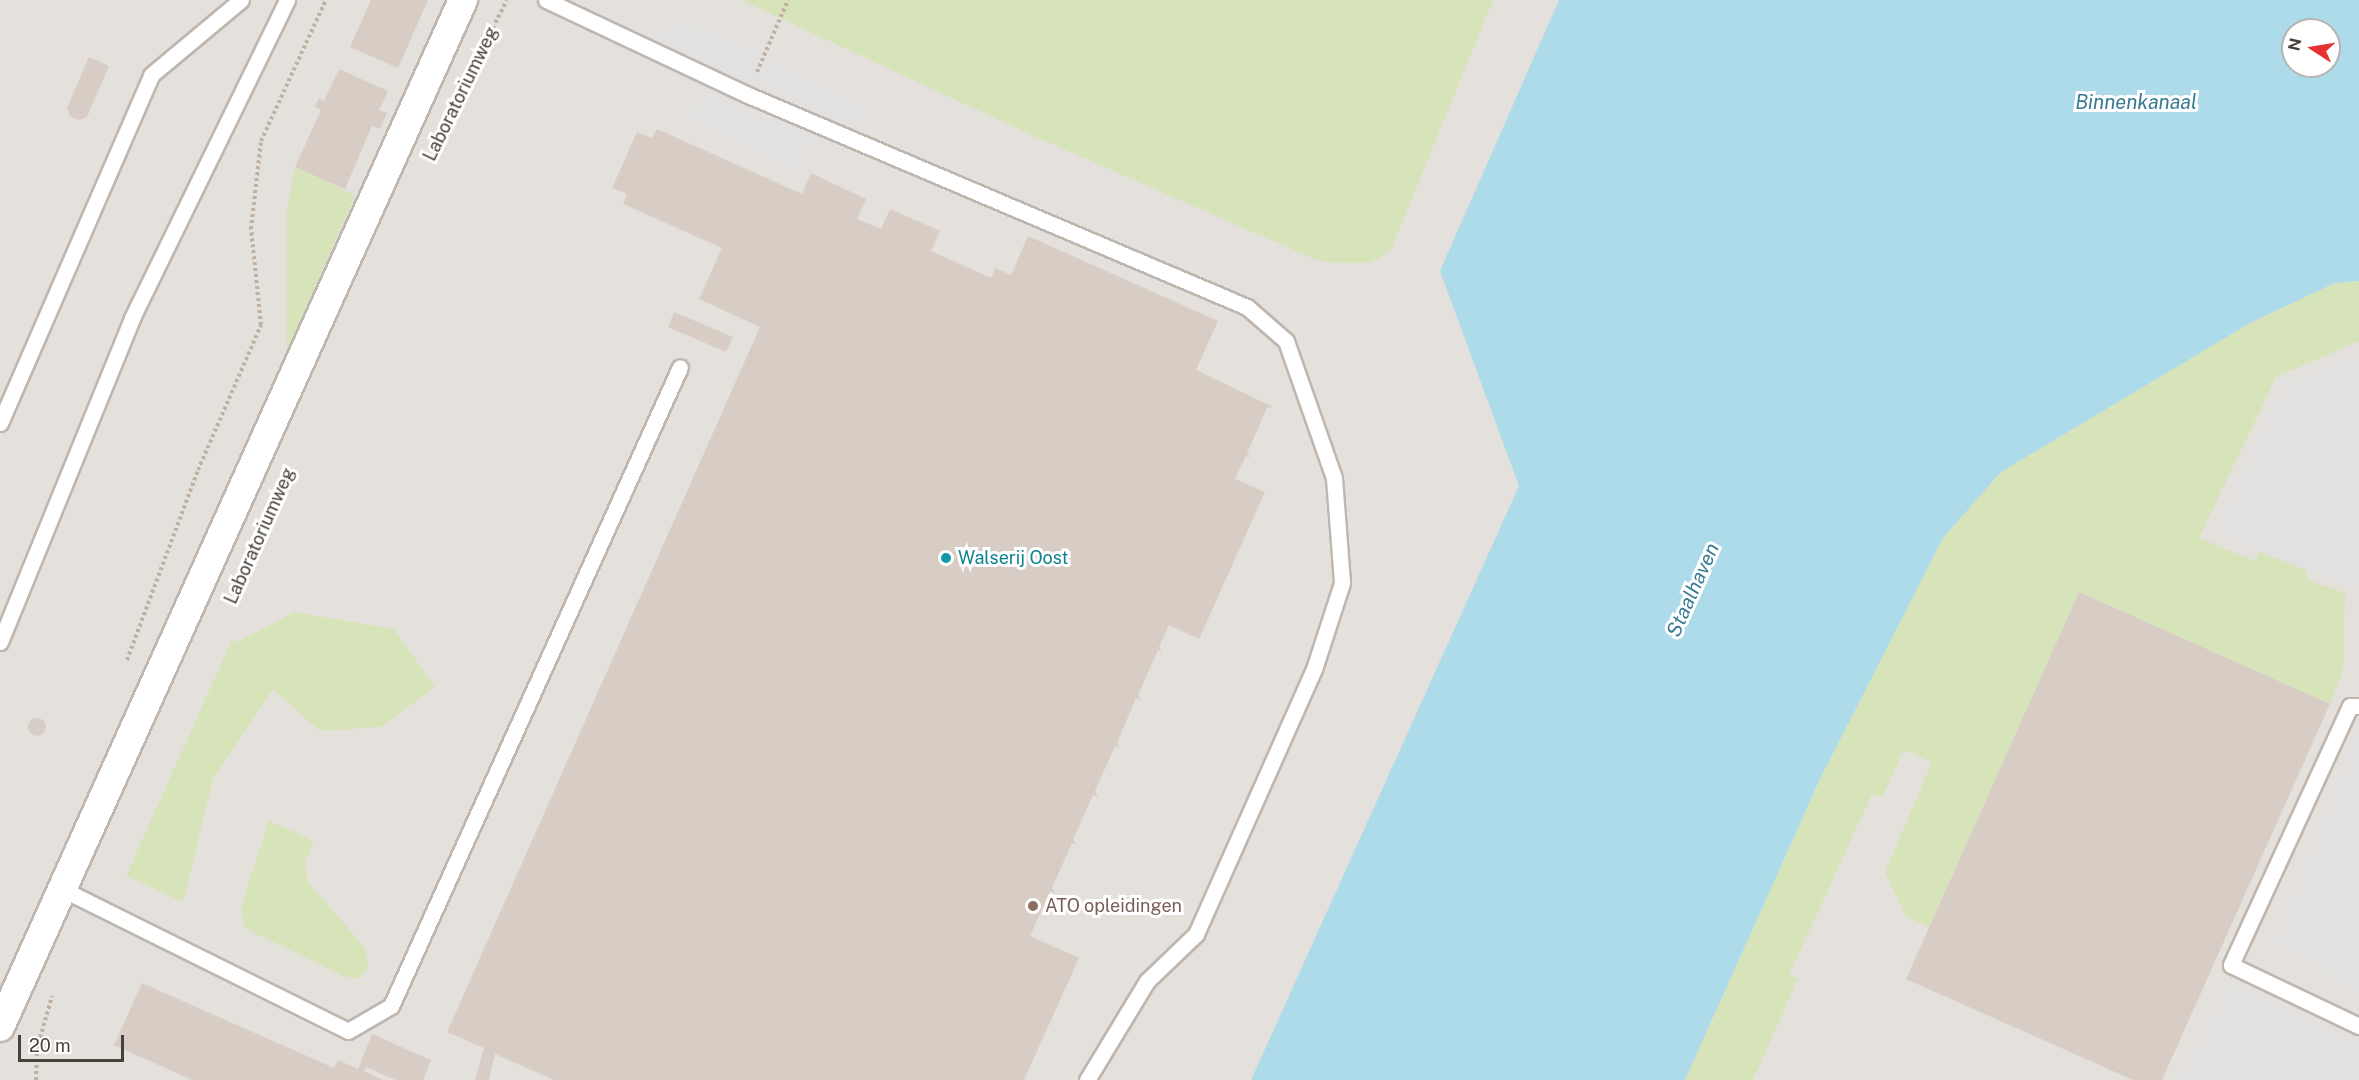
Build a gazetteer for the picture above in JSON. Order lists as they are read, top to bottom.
{
  "streets": {
    "street": ["Laboratoriumweg"]
  },
  "water": ["Binnenkanaal", "Staalhaven"],
  "places": ["Walserij Oost", "ATO opleidingen"],
  "scale_bar": "20 m",
  "north": "left"
}
